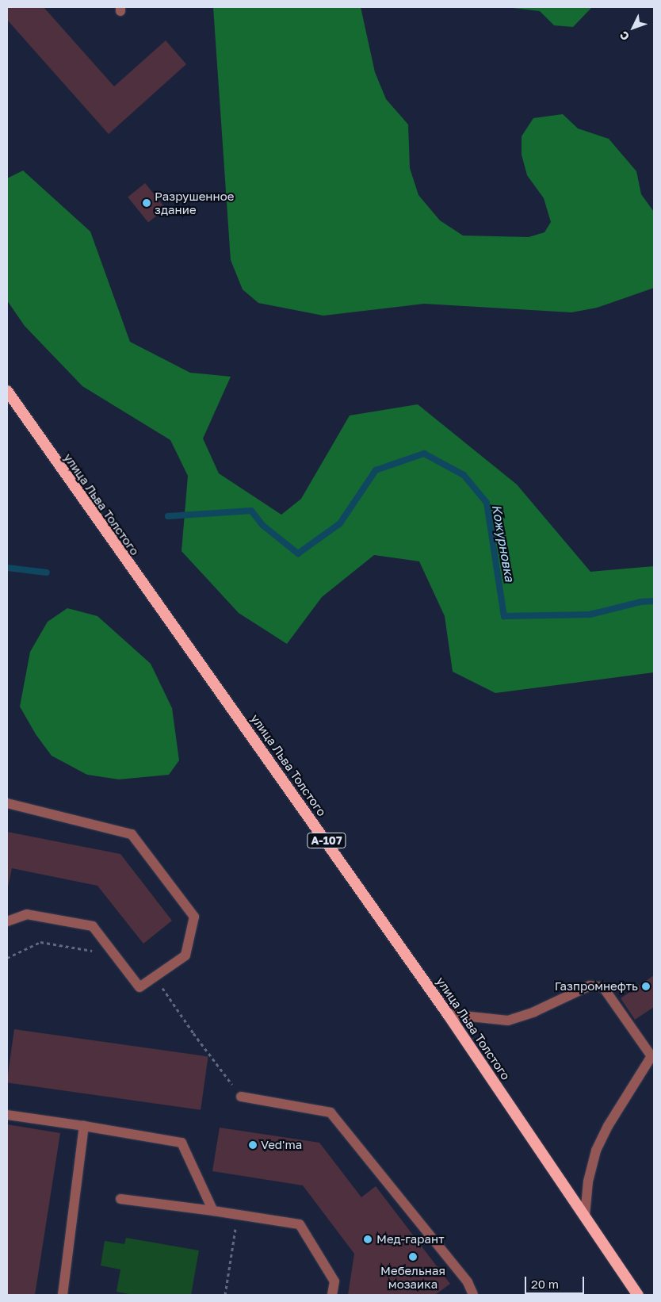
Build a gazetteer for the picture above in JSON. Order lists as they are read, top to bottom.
{
  "streets": {
    "highway": ["улица Льва Толстого", "А-107"]
  },
  "water": ["Кожурновка"],
  "places": [
    "Разрушенное здание",
    "Газпромнефть",
    "Ved'ma",
    "Мед-гарант",
    "Мебельная мозаика"
  ],
  "scale_bar": "20 m",
  "north": "bottom left"
}
